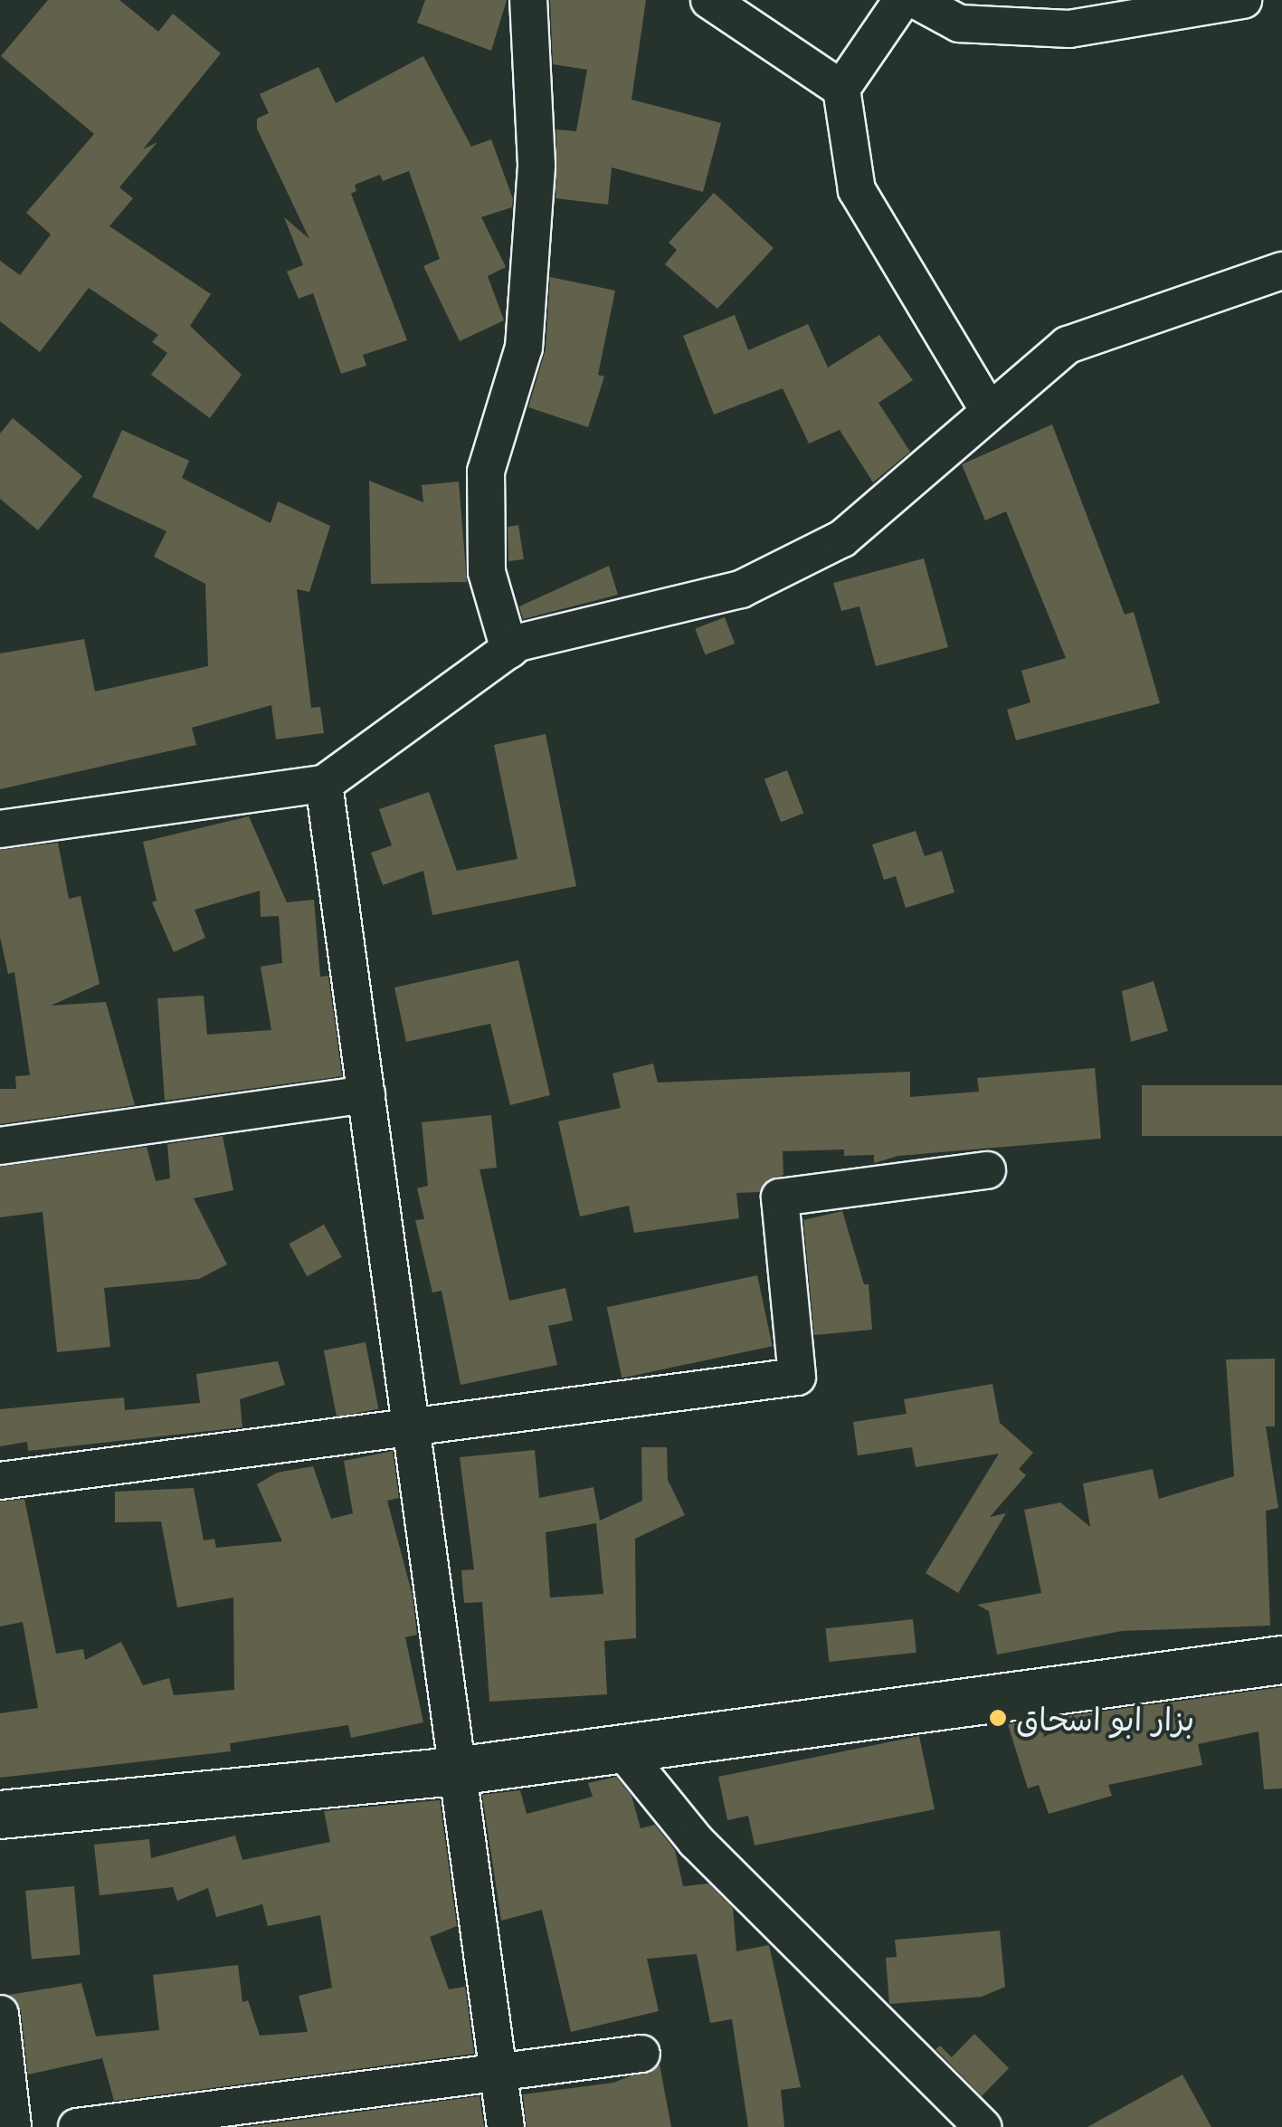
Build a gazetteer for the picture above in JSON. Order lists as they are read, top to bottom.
{
  "places": ["بزار ابو اسحاق"]
}
